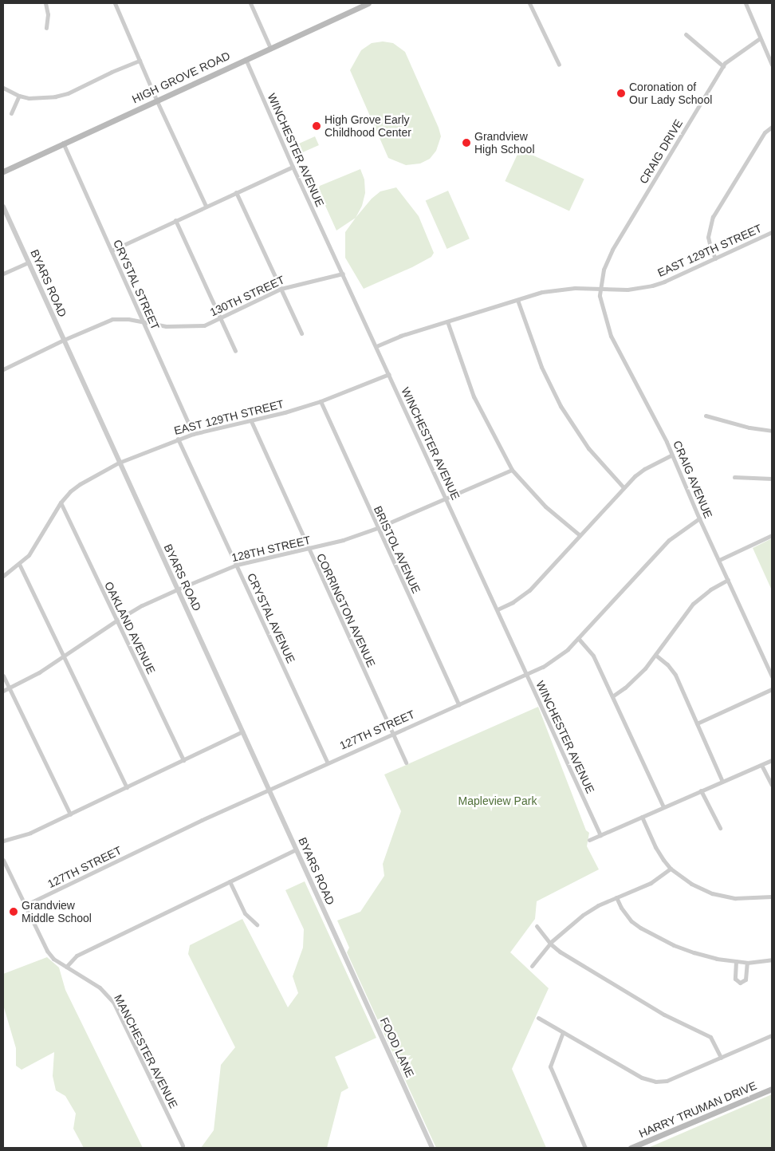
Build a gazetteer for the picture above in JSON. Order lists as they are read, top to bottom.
{
  "streets": {
    "main road": ["HIGH GROVE ROAD", "HARRY TRUMAN DRIVE"],
    "street": [
      "WINCHESTER AVENUE",
      "CRAIG DRIVE",
      "EAST 129TH STREET",
      "BYARS ROAD",
      "CRYSTAL STREET",
      "130TH STREET",
      "CRAIG AVENUE",
      "128TH STREET",
      "BRISTOL AVENUE",
      "CORRINGTON AVENUE",
      "CRYSTAL AVENUE",
      "OAKLAND AVENUE",
      "127TH STREET",
      "FOOD LANE",
      "MANCHESTER AVENUE"
    ]
  },
  "crossings": [
    ["HIGH GROVE ROAD", "WINCHESTER AVENUE"],
    ["HIGH GROVE ROAD", "CRYSTAL STREET"],
    ["WINCHESTER AVENUE", "EAST 129TH STREET"],
    ["WINCHESTER AVENUE", "130TH STREET"],
    ["WINCHESTER AVENUE", "128TH STREET"],
    ["WINCHESTER AVENUE", "127TH STREET"],
    ["CRAIG DRIVE", "EAST 129TH STREET"],
    ["CRAIG DRIVE", "CRAIG AVENUE"],
    ["EAST 129TH STREET", "BYARS ROAD"],
    ["EAST 129TH STREET", "CRYSTAL STREET"],
    ["EAST 129TH STREET", "CRAIG AVENUE"],
    ["EAST 129TH STREET", "BRISTOL AVENUE"],
    ["EAST 129TH STREET", "CORRINGTON AVENUE"],
    ["EAST 129TH STREET", "CRYSTAL AVENUE"],
    ["EAST 129TH STREET", "OAKLAND AVENUE"],
    ["BYARS ROAD", "130TH STREET"],
    ["BYARS ROAD", "128TH STREET"],
    ["BYARS ROAD", "127TH STREET"],
    ["BYARS ROAD", "FOOD LANE"],
    ["CRYSTAL STREET", "130TH STREET"],
    ["CRAIG AVENUE", "127TH STREET"],
    ["128TH STREET", "BRISTOL AVENUE"],
    ["128TH STREET", "CORRINGTON AVENUE"],
    ["128TH STREET", "CRYSTAL AVENUE"],
    ["128TH STREET", "OAKLAND AVENUE"],
    ["BRISTOL AVENUE", "127TH STREET"],
    ["CORRINGTON AVENUE", "127TH STREET"],
    ["CRYSTAL AVENUE", "127TH STREET"],
    ["127TH STREET", "MANCHESTER AVENUE"]
  ],
  "parks": ["Mapleview Park"],
  "places": [
    "Coronation of Our Lady School",
    "High Grove Early Childhood Center",
    "Grandview High School",
    "Grandview Middle School"
  ]
}
